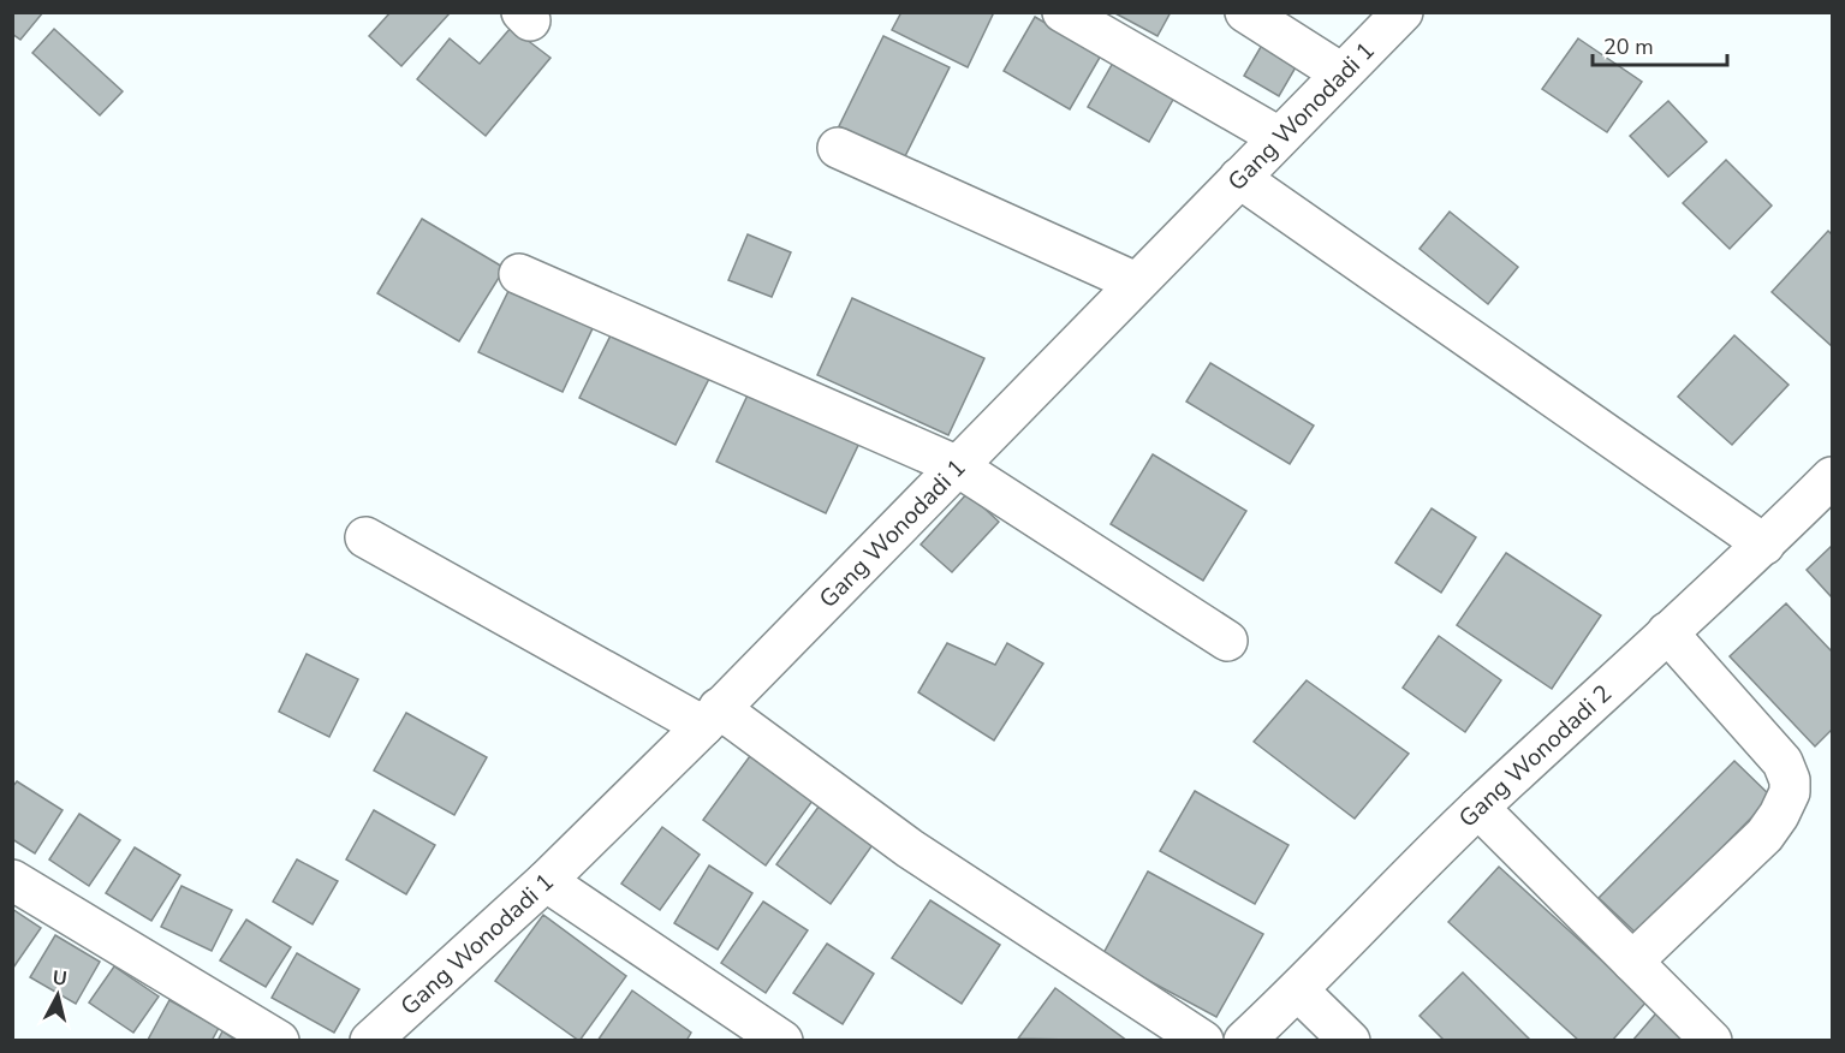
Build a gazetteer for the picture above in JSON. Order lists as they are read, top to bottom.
{
  "streets": {
    "street": ["Gang Wonodadi 1", "Gang Wonodadi 2"]
  },
  "scale_bar": "20 m",
  "north": "top"
}
